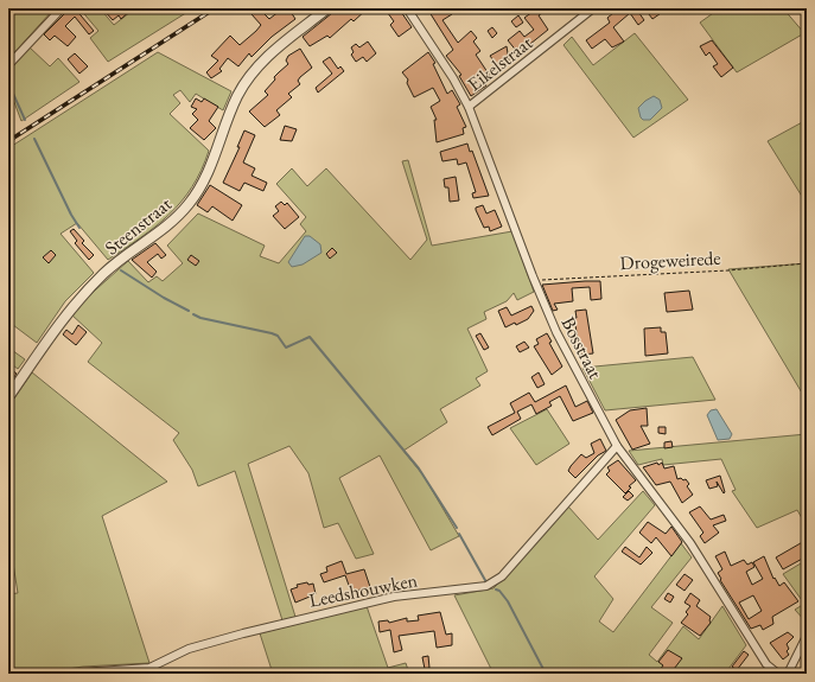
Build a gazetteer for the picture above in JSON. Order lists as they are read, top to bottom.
{
  "streets": {
    "street": [
      "Eikelstraat",
      "Steenstraat",
      "Bosstraat",
      "Leedshouwken"
    ],
    "path": ["Drogeweirede"]
  },
  "crossings": [
    ["Eikelstraat", "Bosstraat"],
    ["Drogeweirede", "Bosstraat"],
    ["Bosstraat", "Leedshouwken"]
  ]
}
